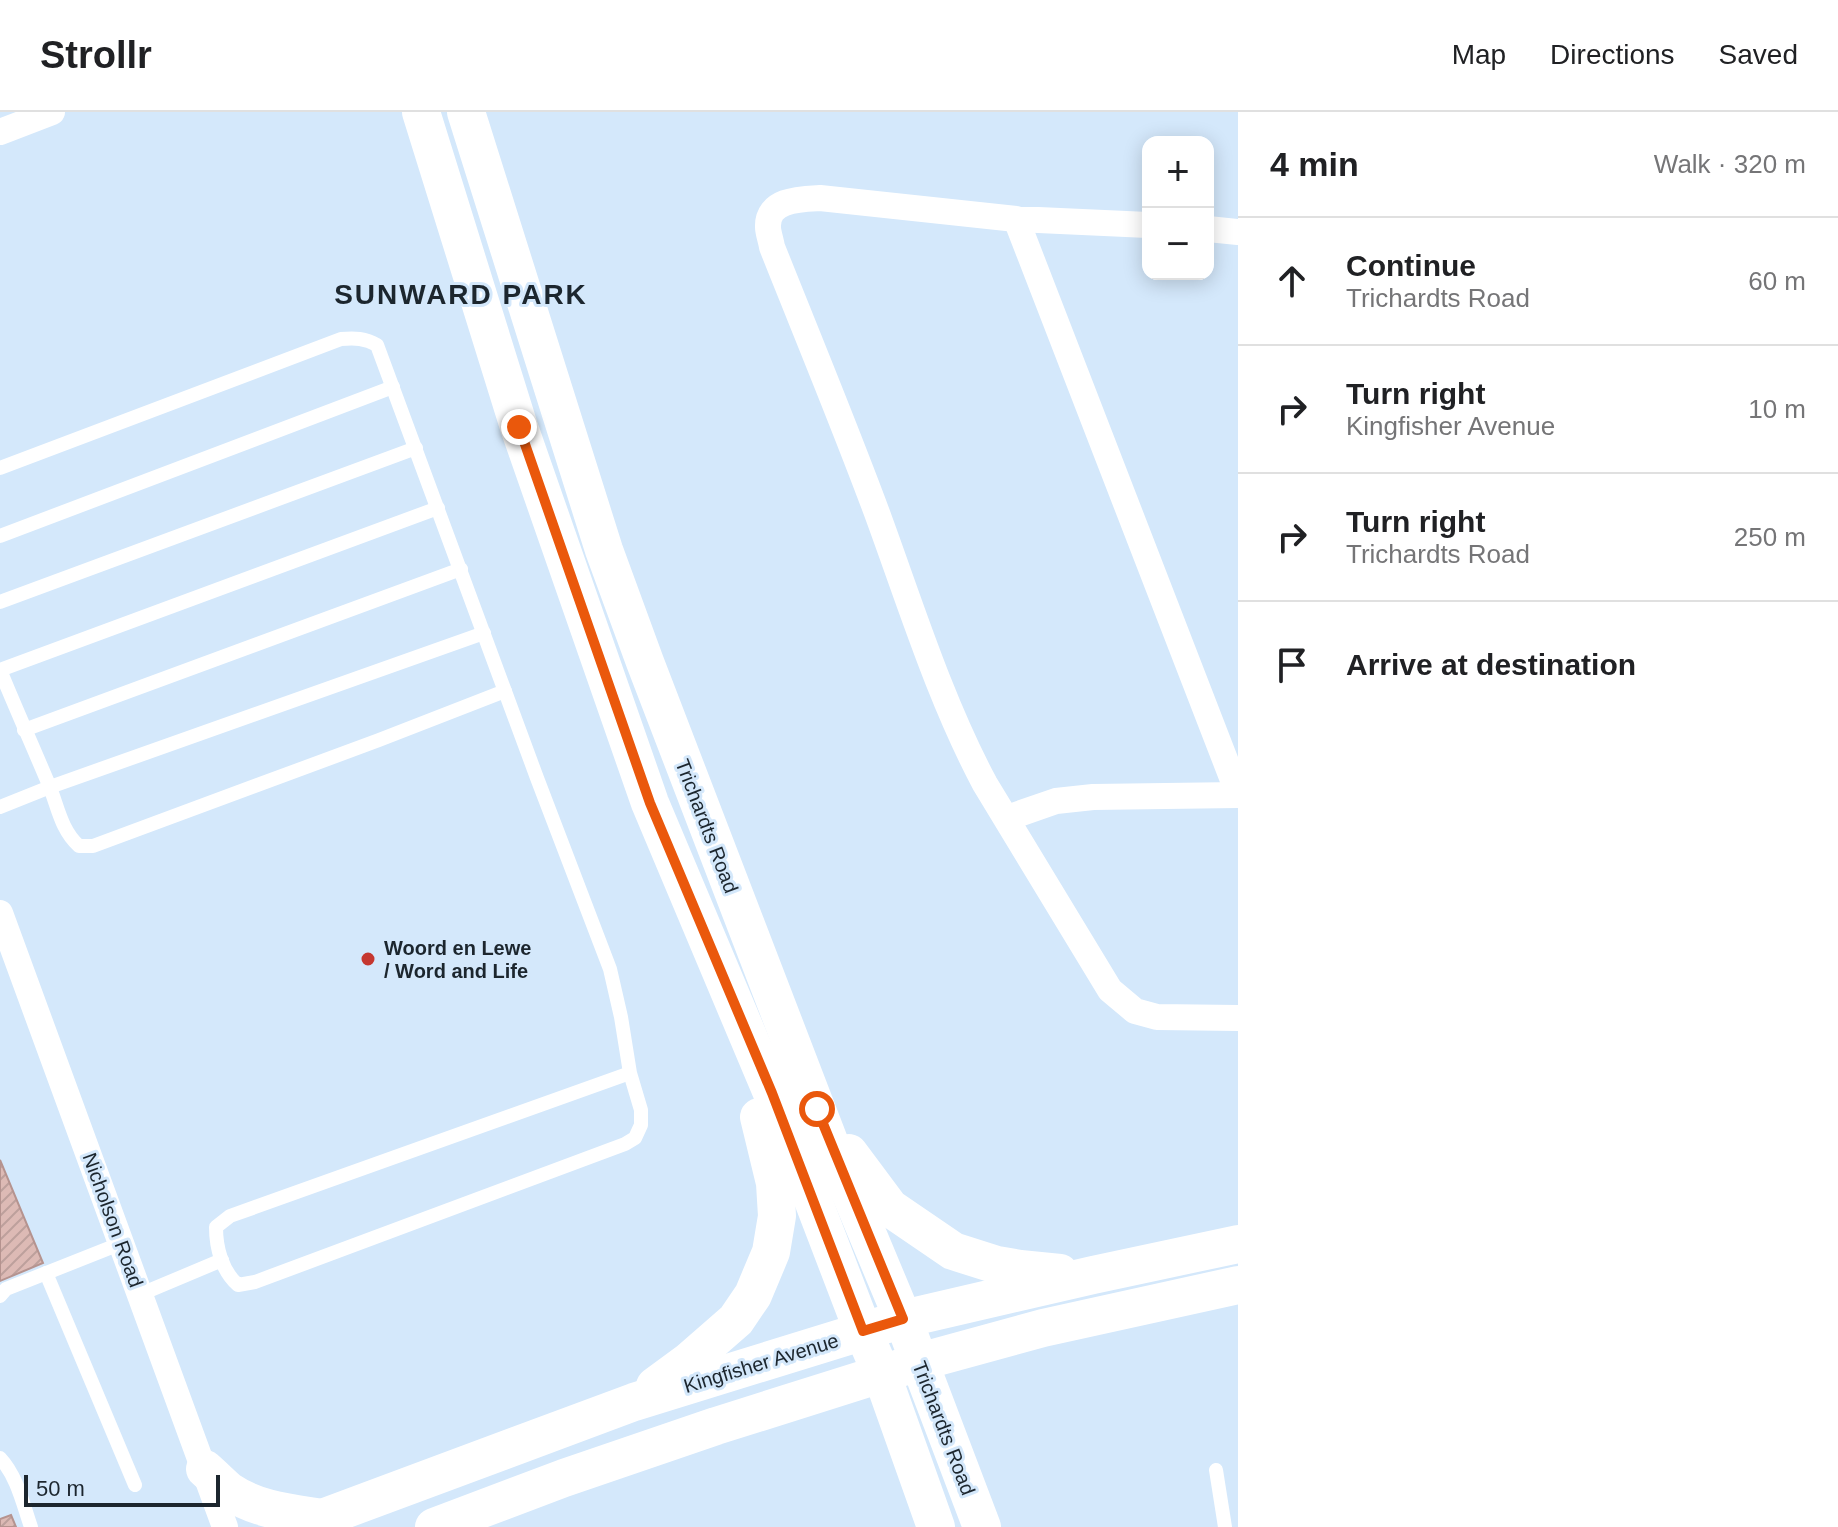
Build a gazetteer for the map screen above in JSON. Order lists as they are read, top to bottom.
{
  "streets": {
    "main road": ["Trichardts Road", "Kingfisher Avenue"],
    "street": ["Nicholson Road"]
  },
  "crossings": [
    ["Trichardts Road", "Kingfisher Avenue"]
  ],
  "districts": ["SUNWARD PARK"],
  "places": ["Woord en Lewe / Word and Life"],
  "scale_bar": "50 m",
  "page": {
    "header": "Strollr",
    "nav": ["Map", "Directions", "Saved"],
    "heading": ["4 min", "Walk · 320 m"],
    "map_buttons": ["+", "−"],
    "list": [
      ["Continue", "Trichardts Road", "60 m"],
      ["Turn right", "Kingfisher Avenue", "10 m"],
      ["Turn right", "Trichardts Road", "250 m"],
      "Arrive at destination"
    ],
    "scale": "50 m"
  }
}
